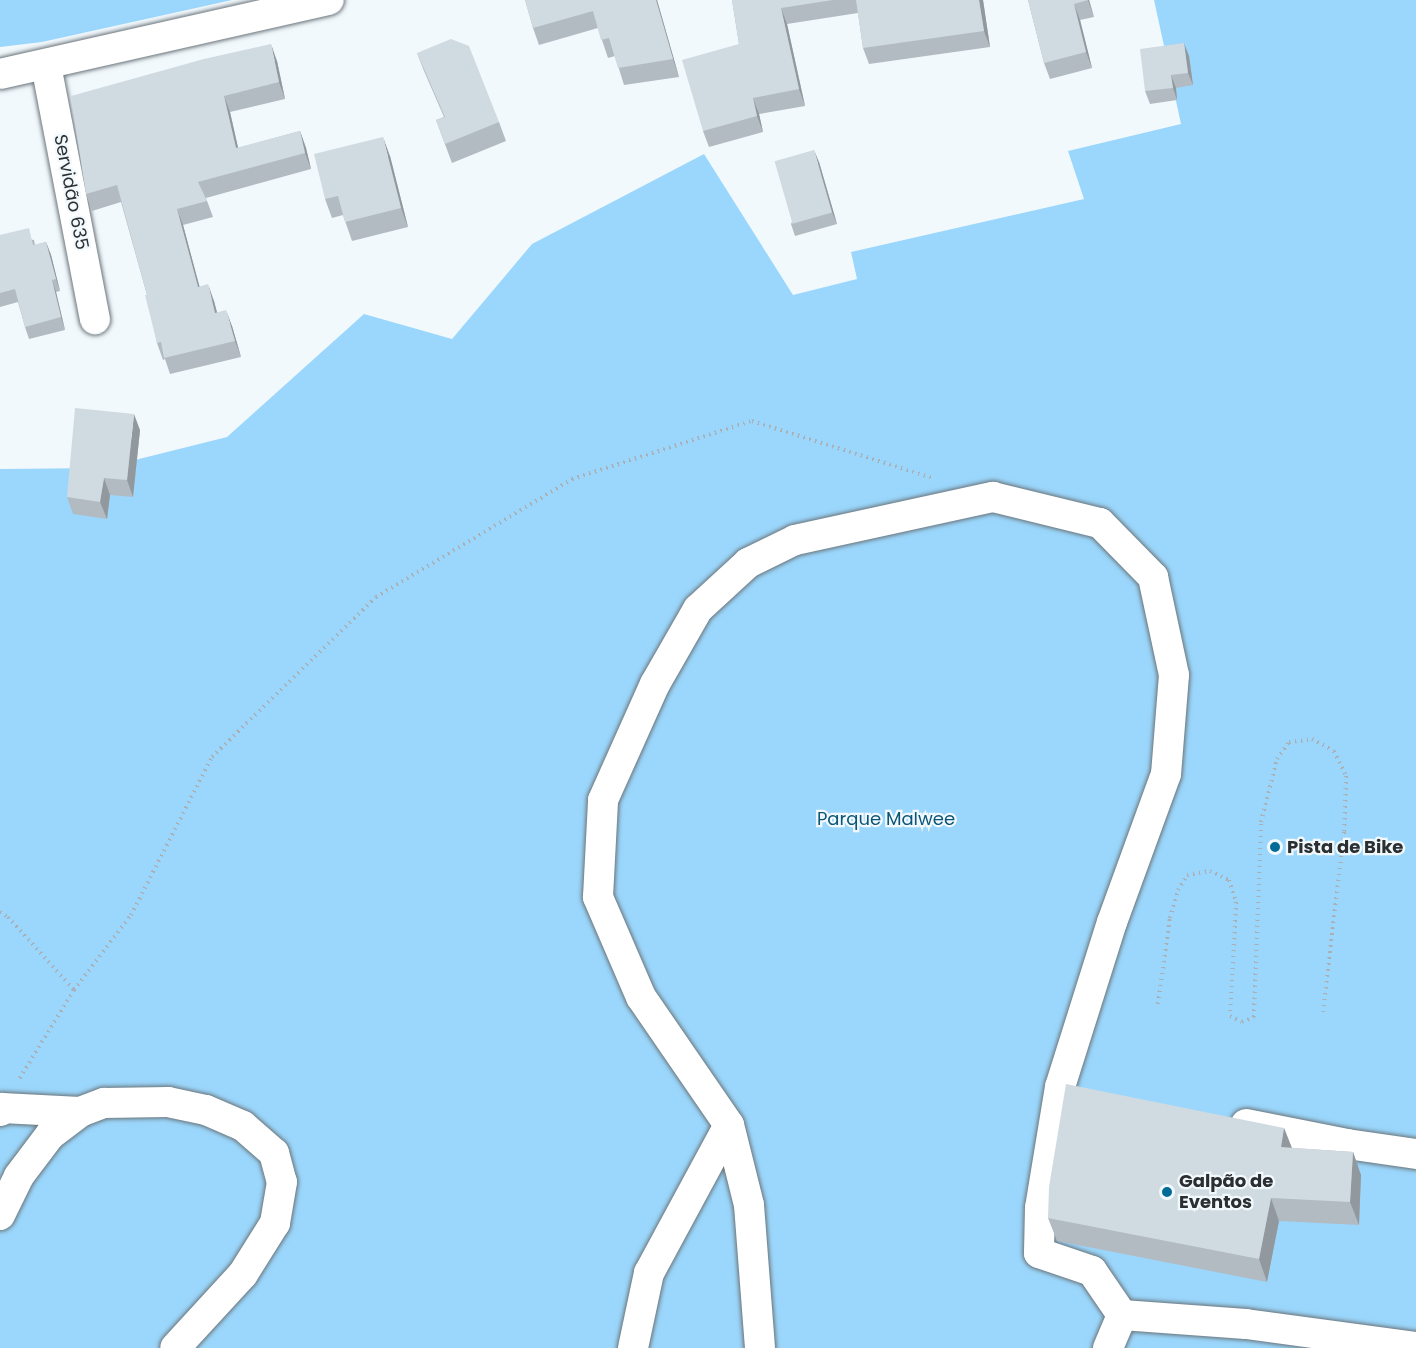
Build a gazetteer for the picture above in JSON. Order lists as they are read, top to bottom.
{
  "streets": {
    "street": ["Servidão 635"]
  },
  "parks": ["Parque Malwee"],
  "places": ["Pista de Bike", "Galpão de Eventos"]
}
